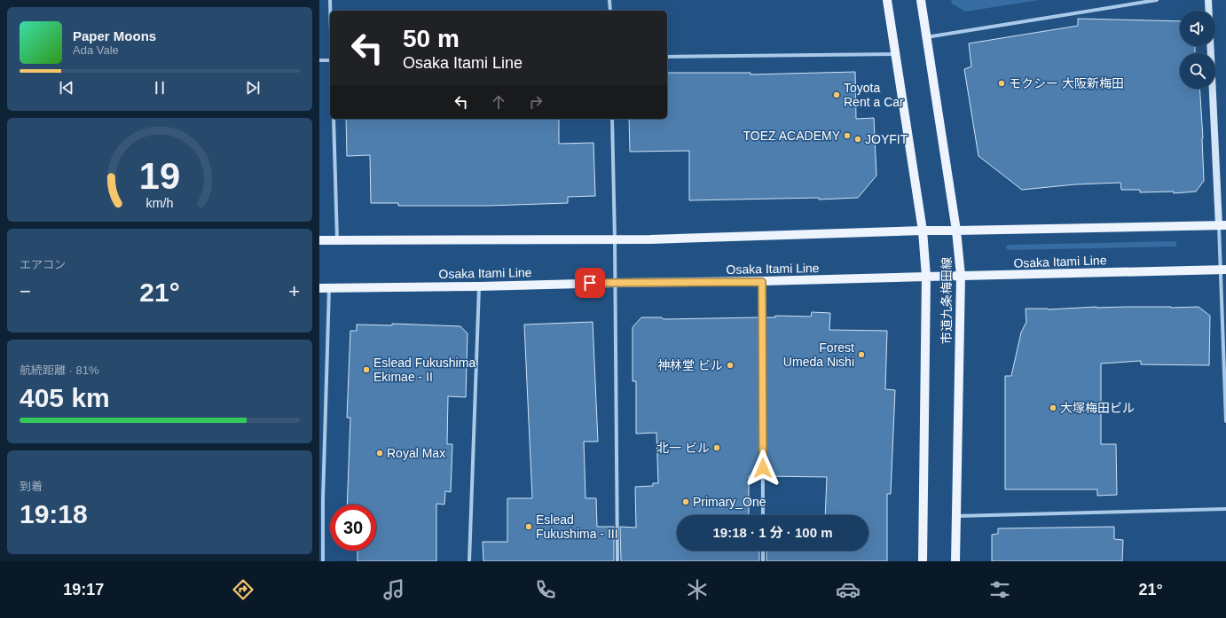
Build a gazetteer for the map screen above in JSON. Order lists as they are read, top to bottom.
{
  "streets": {
    "main road": ["Osaka Itami Line", "市道九条梅田線"]
  },
  "crossings": [
    ["Osaka Itami Line", "市道九条梅田線"]
  ],
  "places": [
    "モクシー 大阪新梅田",
    "Toyota Rent a Car",
    "TOEZ ACADEMY",
    "JOYFIT",
    "Forest Umeda Nishi",
    "神林堂 ビル",
    "Eslead Fukushima Ekimae - II",
    "大塚梅田ビル",
    "北一 ビル",
    "Royal Max",
    "Primary_One",
    "Eslead Fukushima - III"
  ],
  "page": {
    "turn": ["50 m", "Osaka Itami Line"],
    "song": ["Paper Moons", "Ada Vale"],
    "tile": [
      "エアコン",
      ["航続距離 · 81%", "405 km"],
      ["到着", "19:18"]
    ],
    "heat": ["−", "21°", "+"],
    "limit": "30",
    "trip": "19:18 · 1 分 · 100 m",
    "tabs": ["19:17", "21°"],
    "gauge": ["19", "km/h"]
  }
}
